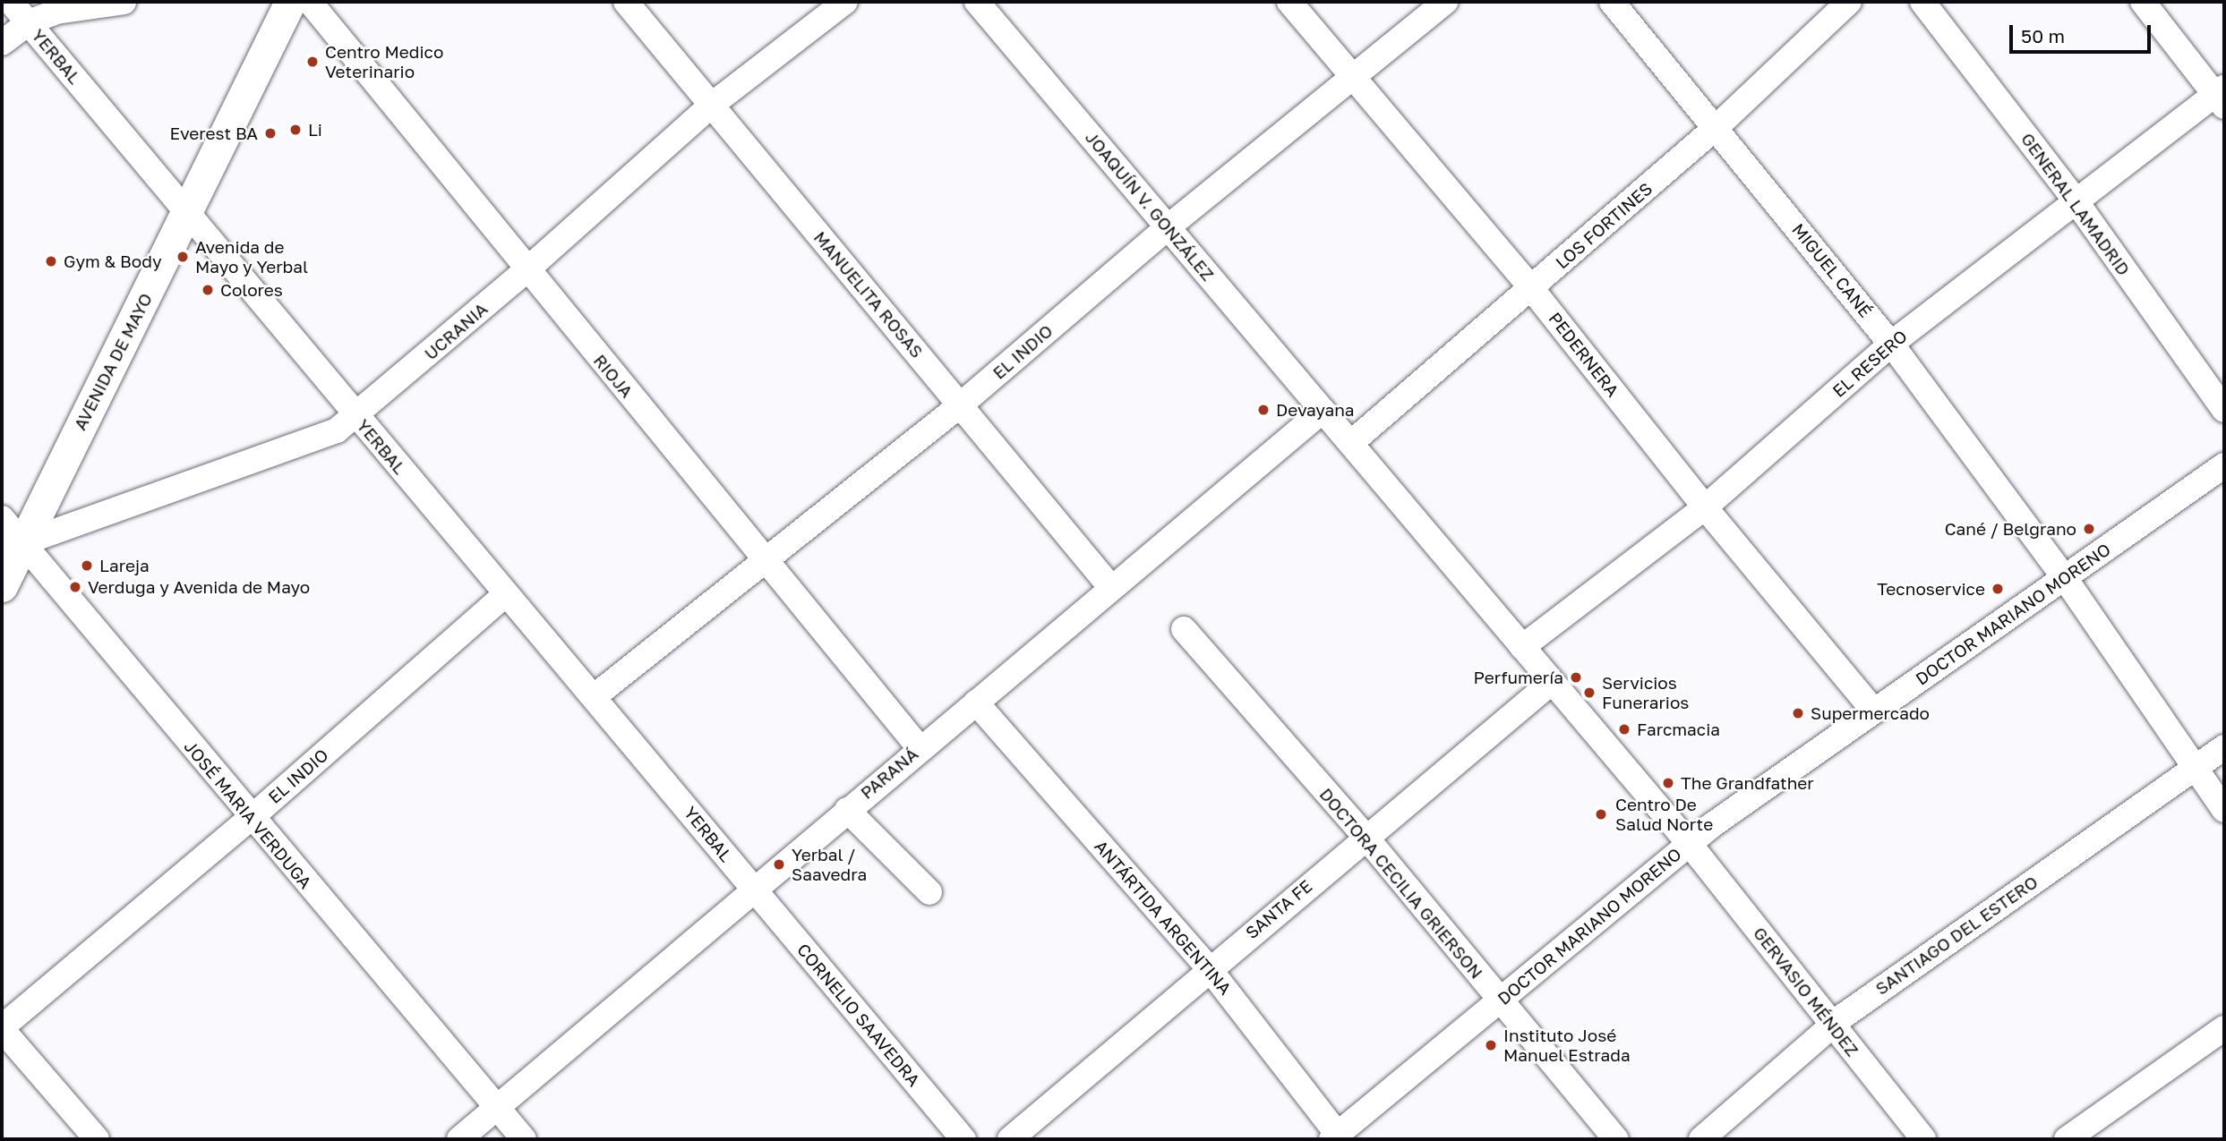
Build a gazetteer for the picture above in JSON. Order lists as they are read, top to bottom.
{
  "streets": {
    "main road": ["AVENIDA DE MAYO"],
    "street": [
      "YERBAL",
      "GENERAL LAMADRID",
      "JOAQUÍN V. GONZÁLEZ",
      "LOS FORTINES",
      "MIGUEL CANÉ",
      "MANUELITA ROSAS",
      "UCRANIA",
      "EL INDIO",
      "PEDERNERA",
      "EL RESERO",
      "RIOJA",
      "DOCTOR MARIANO MORENO",
      "PARANÁ",
      "JOSÉ MARIA VERDUGA",
      "DOCTORA CECILIA GRIERSON",
      "SANTA FE",
      "ANTÁRTIDA ARGENTINA",
      "SANTIAGO DEL ESTERO",
      "GERVASIO MÉNDEZ",
      "CORNELIO SAAVEDRA"
    ]
  },
  "crossings": [
    ["YERBAL", "UCRANIA"],
    ["YERBAL", "EL INDIO"],
    ["YERBAL", "AVENIDA DE MAYO"],
    ["YERBAL", "PARANÁ"],
    ["YERBAL", "CORNELIO SAAVEDRA"],
    ["GENERAL LAMADRID", "EL RESERO"],
    ["JOAQUÍN V. GONZÁLEZ", "LOS FORTINES"],
    ["JOAQUÍN V. GONZÁLEZ", "EL INDIO"],
    ["JOAQUÍN V. GONZÁLEZ", "EL RESERO"],
    ["JOAQUÍN V. GONZÁLEZ", "PARANÁ"],
    ["JOAQUÍN V. GONZÁLEZ", "GERVASIO MÉNDEZ"],
    ["LOS FORTINES", "MIGUEL CANÉ"],
    ["LOS FORTINES", "PEDERNERA"],
    ["MIGUEL CANÉ", "EL RESERO"],
    ["MIGUEL CANÉ", "DOCTOR MARIANO MORENO"],
    ["MIGUEL CANÉ", "SANTIAGO DEL ESTERO"],
    ["MANUELITA ROSAS", "UCRANIA"],
    ["MANUELITA ROSAS", "EL INDIO"],
    ["MANUELITA ROSAS", "PARANÁ"],
    ["UCRANIA", "AVENIDA DE MAYO"],
    ["UCRANIA", "RIOJA"],
    ["UCRANIA", "JOSÉ MARIA VERDUGA"],
    ["EL INDIO", "PEDERNERA"],
    ["EL INDIO", "RIOJA"],
    ["EL INDIO", "JOSÉ MARIA VERDUGA"],
    ["PEDERNERA", "EL RESERO"],
    ["PEDERNERA", "DOCTOR MARIANO MORENO"],
    ["AVENIDA DE MAYO", "JOSÉ MARIA VERDUGA"],
    ["EL RESERO", "GERVASIO MÉNDEZ"],
    ["RIOJA", "PARANÁ"],
    ["DOCTOR MARIANO MORENO", "DOCTORA CECILIA GRIERSON"],
    ["DOCTOR MARIANO MORENO", "ANTÁRTIDA ARGENTINA"],
    ["DOCTOR MARIANO MORENO", "GERVASIO MÉNDEZ"],
    ["PARANÁ", "JOSÉ MARIA VERDUGA"],
    ["PARANÁ", "ANTÁRTIDA ARGENTINA"],
    ["PARANÁ", "CORNELIO SAAVEDRA"],
    ["DOCTORA CECILIA GRIERSON", "SANTA FE"],
    ["SANTA FE", "ANTÁRTIDA ARGENTINA"],
    ["SANTA FE", "GERVASIO MÉNDEZ"],
    ["SANTIAGO DEL ESTERO", "GERVASIO MÉNDEZ"]
  ],
  "places": [
    "Centro Medico Veterinario",
    "Li",
    "Everest BA",
    "Avenida de Mayo y Yerbal",
    "Gym & Body",
    "Colores",
    "Devayana",
    "Cané / Belgrano",
    "Lareja",
    "Verduga y Avenida de Mayo",
    "Tecnoservice",
    "Perfumería",
    "Servicios Funerarios",
    "Supermercado",
    "Farcmacia",
    "The Grandfather",
    "Centro De Salud Norte",
    "Yerbal / Saavedra",
    "Instituto José Manuel Estrada"
  ],
  "scale_bar": "50 m"
}
